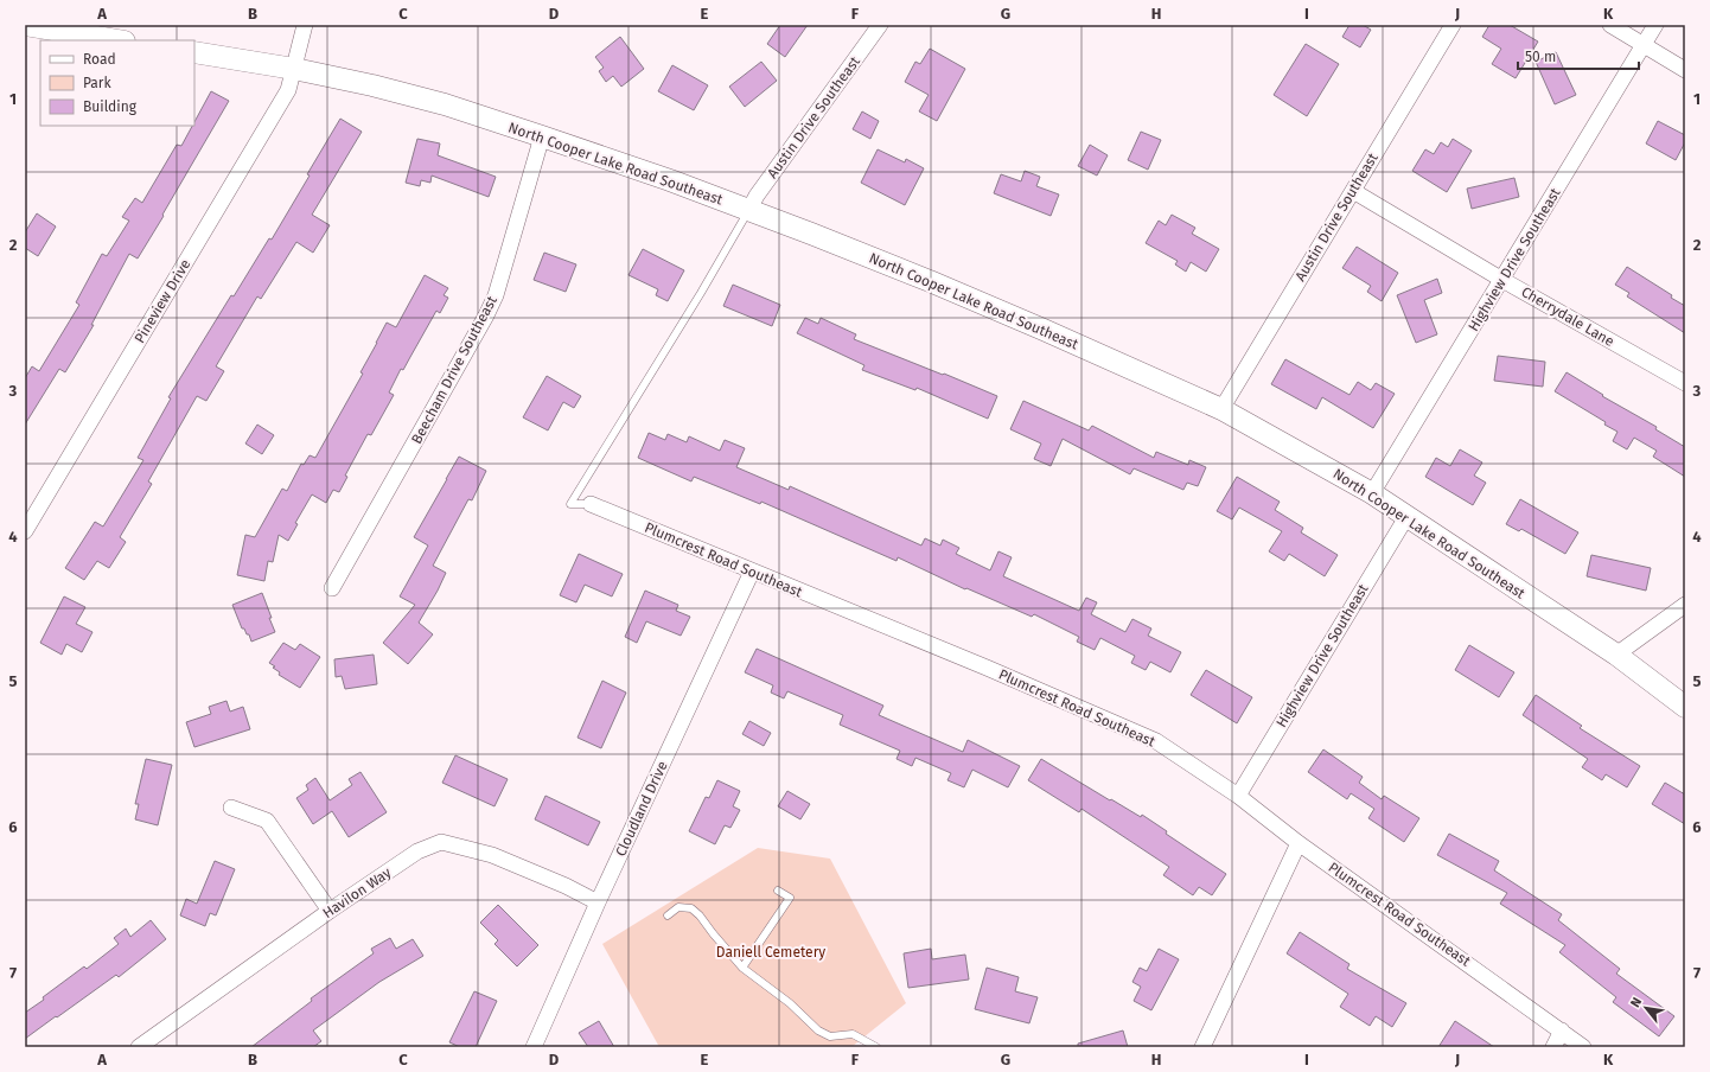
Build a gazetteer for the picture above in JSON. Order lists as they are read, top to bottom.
{
  "streets": {
    "street": [
      "Austin Drive Southeast",
      "North Cooper Lake Road Southeast",
      "Highview Drive Southeast",
      "Pineview Drive",
      "Cherrydale Lane",
      "Beecham Drive Southeast",
      "Plumcrest Road Southeast",
      "Cloudland Drive",
      "Havilon Way"
    ]
  },
  "crossings": [
    ["Austin Drive Southeast", "North Cooper Lake Road Southeast"],
    ["Austin Drive Southeast", "Cherrydale Lane"],
    ["North Cooper Lake Road Southeast", "Highview Drive Southeast"],
    ["North Cooper Lake Road Southeast", "Pineview Drive"],
    ["North Cooper Lake Road Southeast", "Beecham Drive Southeast"],
    ["Highview Drive Southeast", "Cherrydale Lane"],
    ["Highview Drive Southeast", "Plumcrest Road Southeast"],
    ["Plumcrest Road Southeast", "Cloudland Drive"],
    ["Cloudland Drive", "Havilon Way"]
  ],
  "parks": ["Daniell Cemetery"],
  "legend": ["Road", "Park", "Building"],
  "scale_bar": "50 m",
  "north": "top left",
  "grid": {
    "columns": [
      "A",
      "B",
      "C",
      "D",
      "E",
      "F",
      "G",
      "H",
      "I",
      "J",
      "K"
    ],
    "rows": [
      "1",
      "2",
      "3",
      "4",
      "5",
      "6",
      "7"
    ]
  }
}
